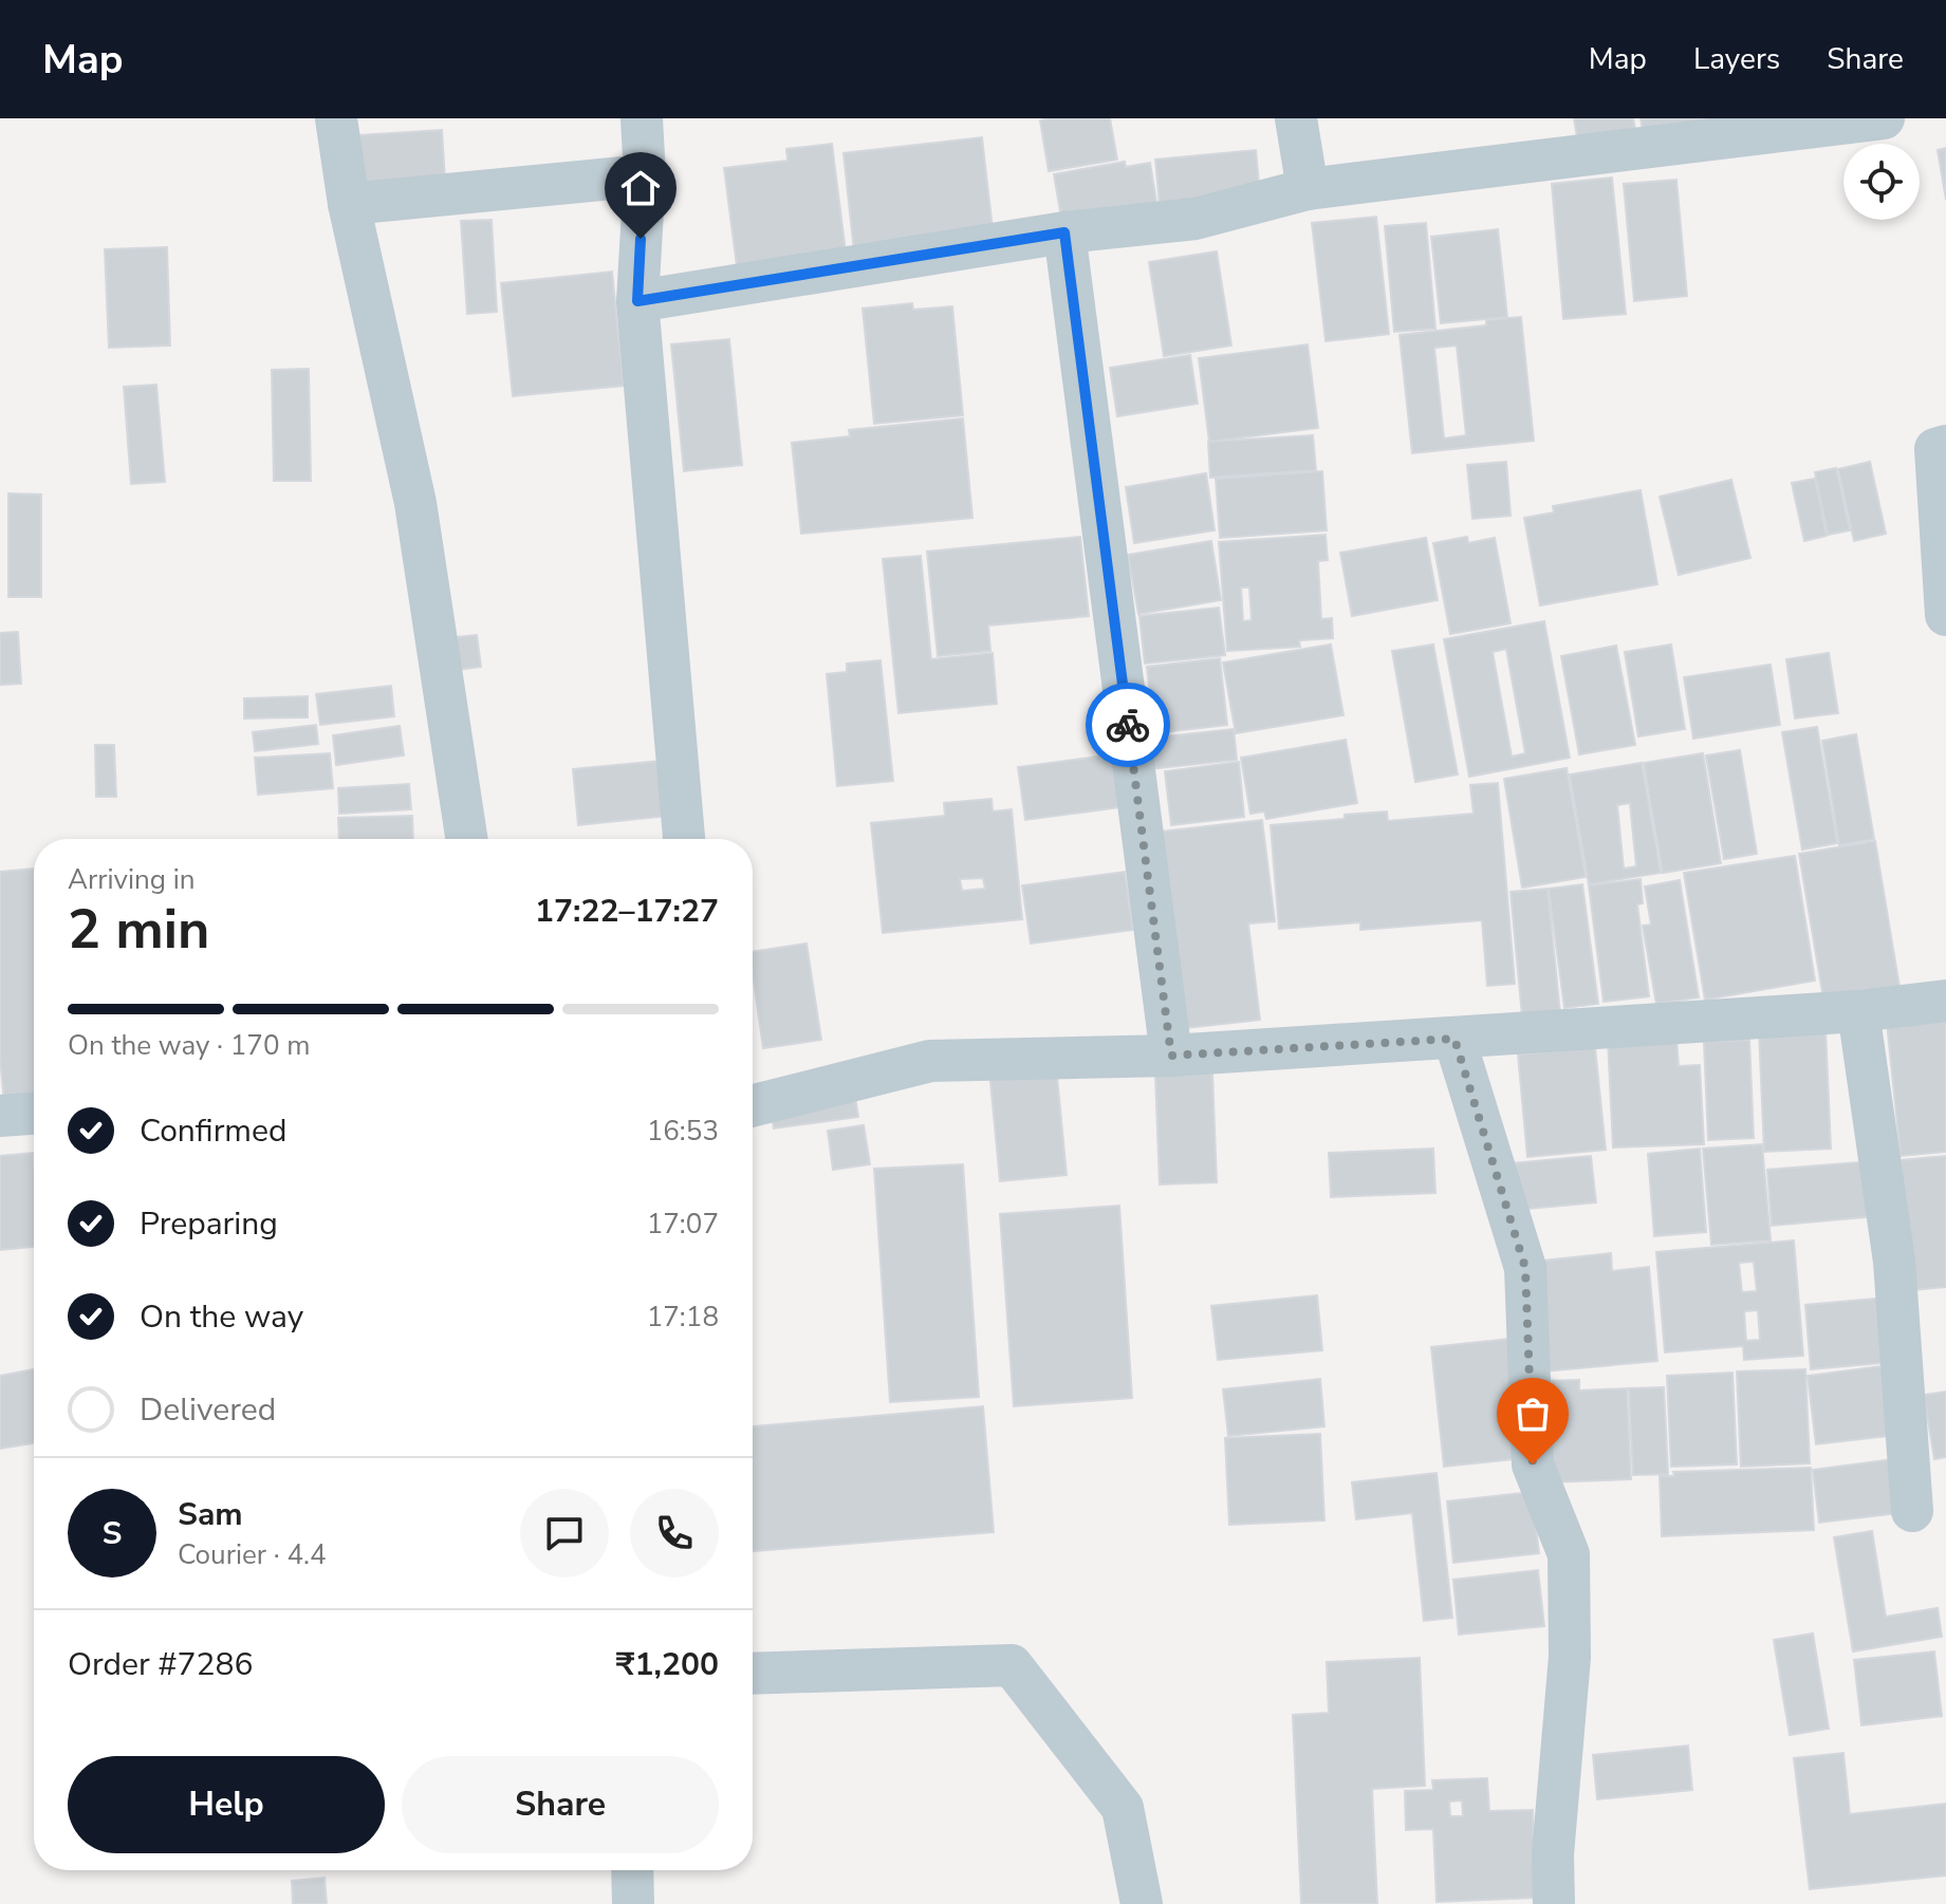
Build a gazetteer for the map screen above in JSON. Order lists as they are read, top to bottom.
{
  "page": {
    "header": "Map",
    "nav": ["Map", "Layers", "Share"],
    "heading": ["2 min", "Arriving in", "17:22–17:27"],
    "panel": [
      "Sam",
      "Courier · 4.4",
      "Order #7286",
      "₹1,200"
    ],
    "bar": "On the way · 170 m",
    "list": [
      ["Confirmed", "16:53"],
      ["Preparing", "17:07"],
      ["On the way", "17:18"],
      "Delivered"
    ],
    "round": "S",
    "buttons": ["Help", "Share"]
  }
}
